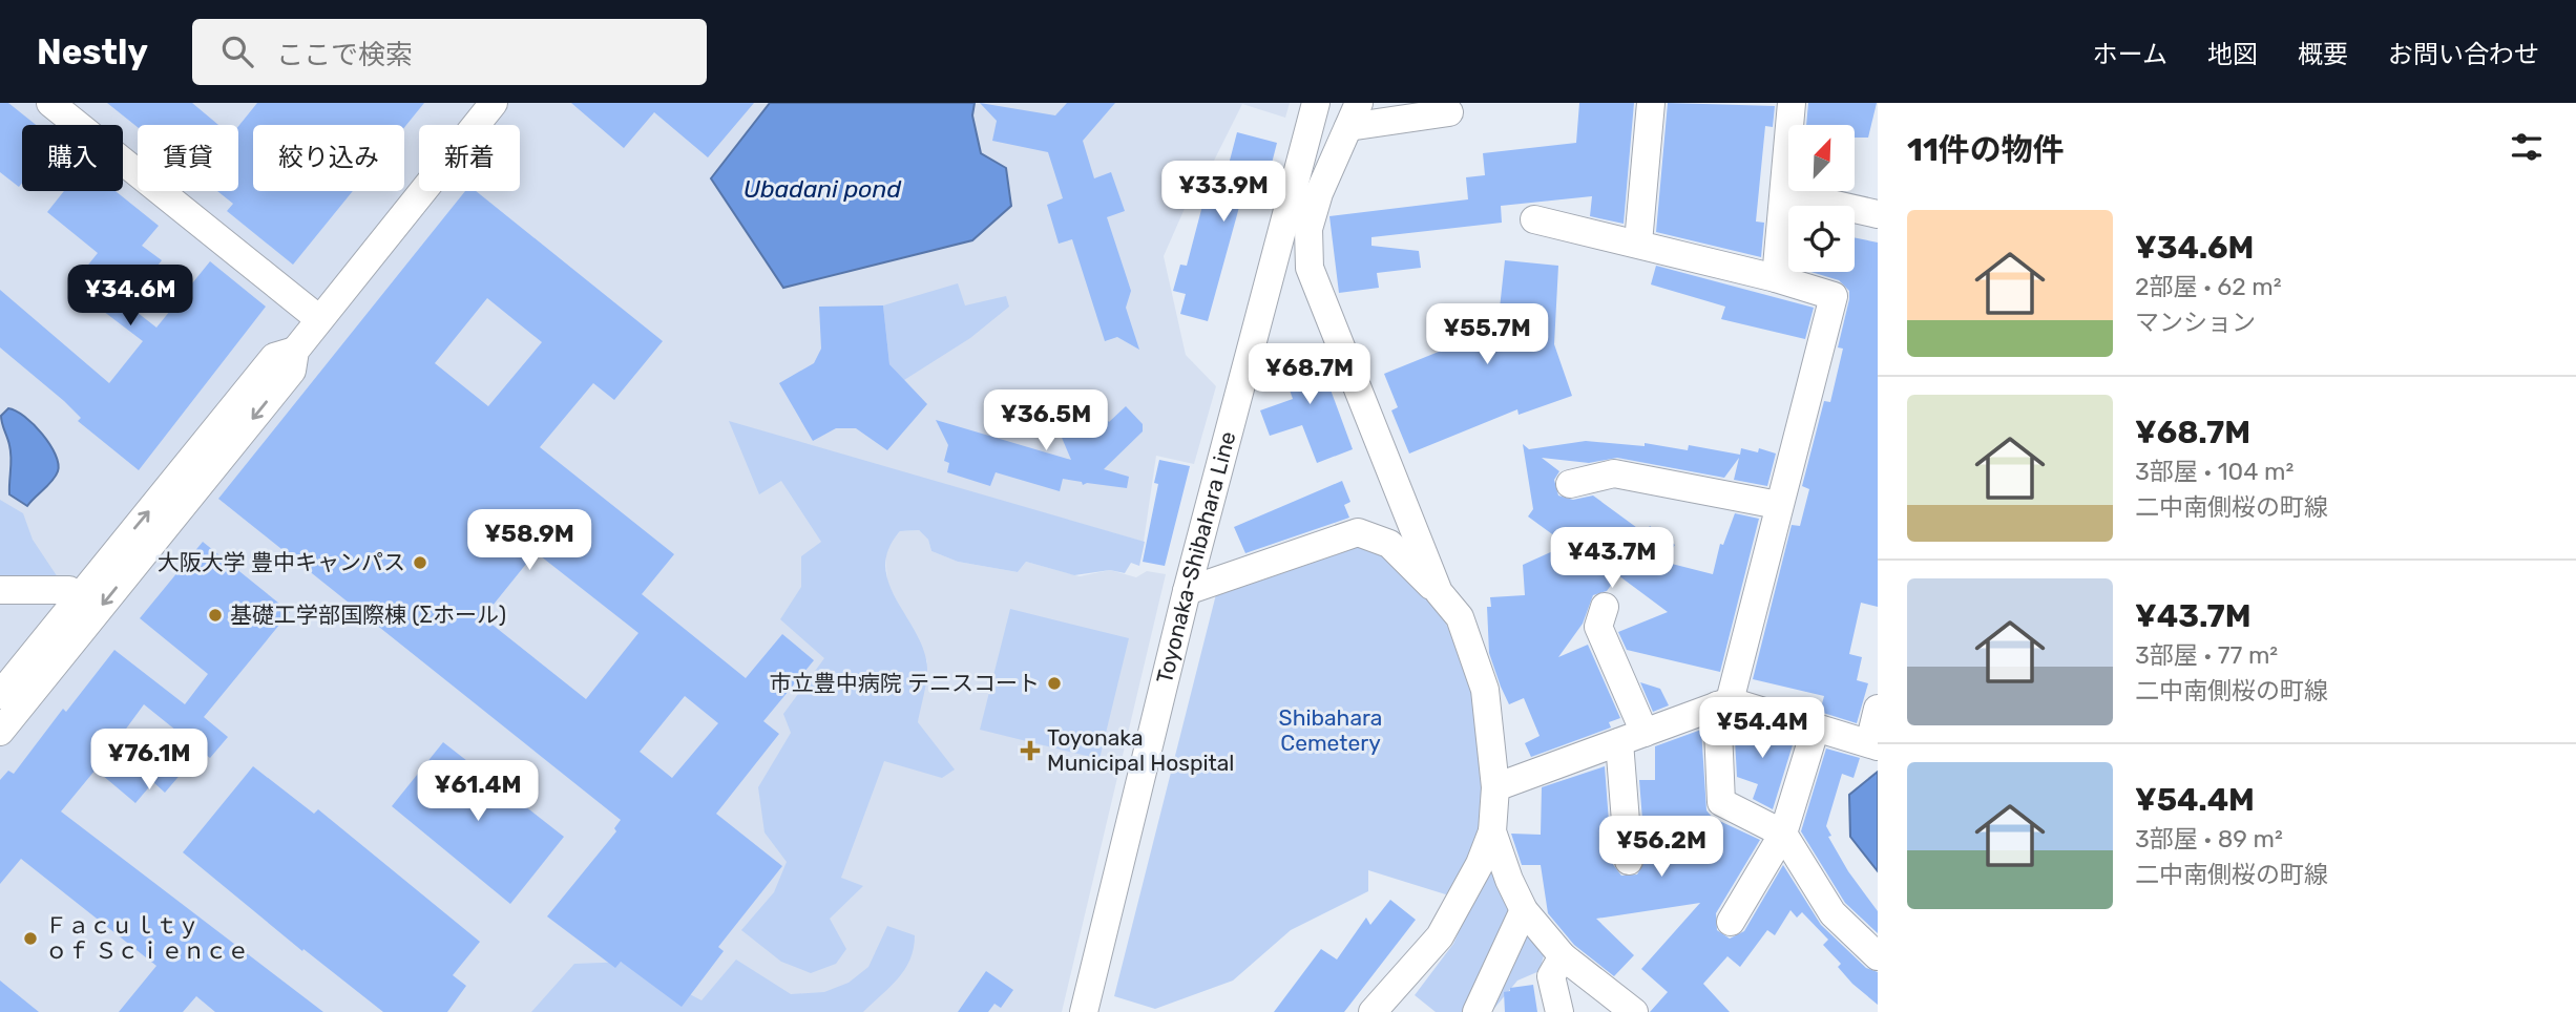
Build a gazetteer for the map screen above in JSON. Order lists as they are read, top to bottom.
{
  "streets": {
    "street": ["Toyonaka-Shibahara Line"]
  },
  "water": ["Ubadani pond"],
  "parks": ["Shibahara Cemetery"],
  "places": {
    "other": [
      "大阪大学 豊中キャンパス",
      "基礎工学部国際棟 (Σホール)",
      "市立豊中病院 テニスコート",
      "Ｆａｃｕｌｔｙ ｏｆ Ｓｃｉｅｎｃｅ"
    ],
    "health": ["Toyonaka Municipal Hospital"]
  },
  "north": "top right",
  "page": {
    "header": "Nestly",
    "search": "ここで検索",
    "nav": [
      "ホーム",
      "地図",
      "概要",
      "お問い合わせ"
    ],
    "heading": "11件の物件",
    "chip": [
      "購入",
      "賃貸",
      "絞り込み",
      "新着"
    ],
    "price": [
      "¥33.9M",
      "¥34.6M",
      "¥55.7M",
      "¥68.7M",
      "¥36.5M",
      "¥58.9M",
      "¥43.7M",
      "¥54.4M",
      "¥76.1M",
      "¥61.4M",
      "¥56.2M"
    ],
    "list": [
      {
        "name": "¥34.6M",
        "note": "2部屋 · 62 m² · マンション"
      },
      {
        "name": "¥68.7M",
        "note": "3部屋 · 104 m² · 二中南側桜の町線"
      },
      {
        "name": "¥43.7M",
        "note": "3部屋 · 77 m² · 二中南側桜の町線"
      },
      {
        "name": "¥54.4M",
        "note": "3部屋 · 89 m² · 二中南側桜の町線"
      }
    ]
  }
}
